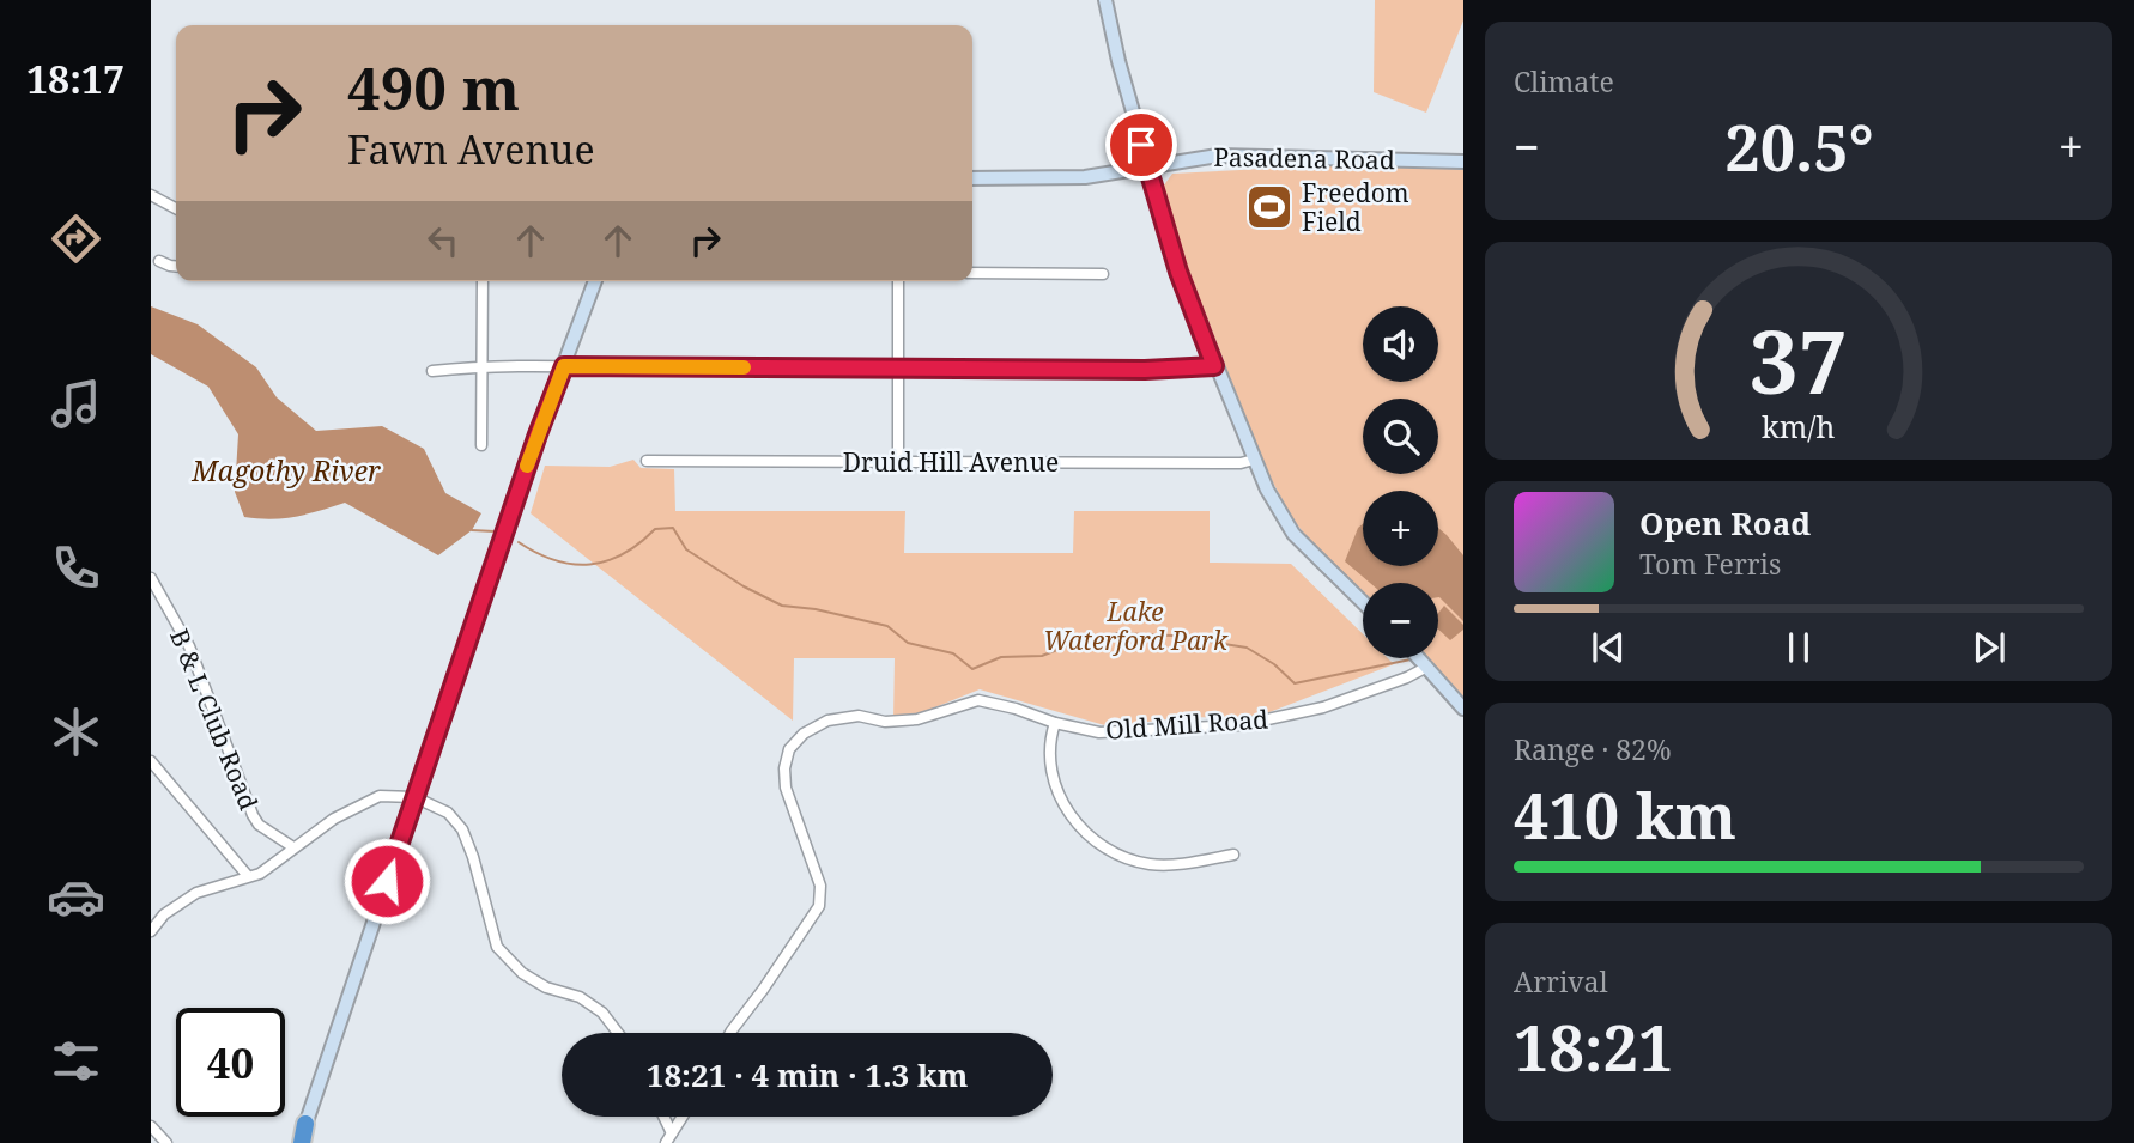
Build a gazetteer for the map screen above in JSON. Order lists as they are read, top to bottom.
{
  "streets": {
    "main road": ["Pasadena Road"],
    "street": ["Druid Hill Avenue", "B & L Club Road", "Old Mill Road"]
  },
  "water": ["Magothy River"],
  "parks": ["Lake Waterford Park"],
  "places": {
    "sports": ["Freedom Field"]
  },
  "page": {
    "tabs": "18:17",
    "tile": [
      "Climate",
      ["Range · 82%", "410 km"],
      ["Arrival", "18:21"]
    ],
    "turn": ["490 m", "Fawn Avenue"],
    "heat": ["−", "20.5°", "+"],
    "map_buttons": ["+", "−"],
    "song": ["Open Road", "Tom Ferris"],
    "limit": "40",
    "trip": "18:21 · 4 min · 1.3 km",
    "gauge": ["37", "km/h"]
  }
}
